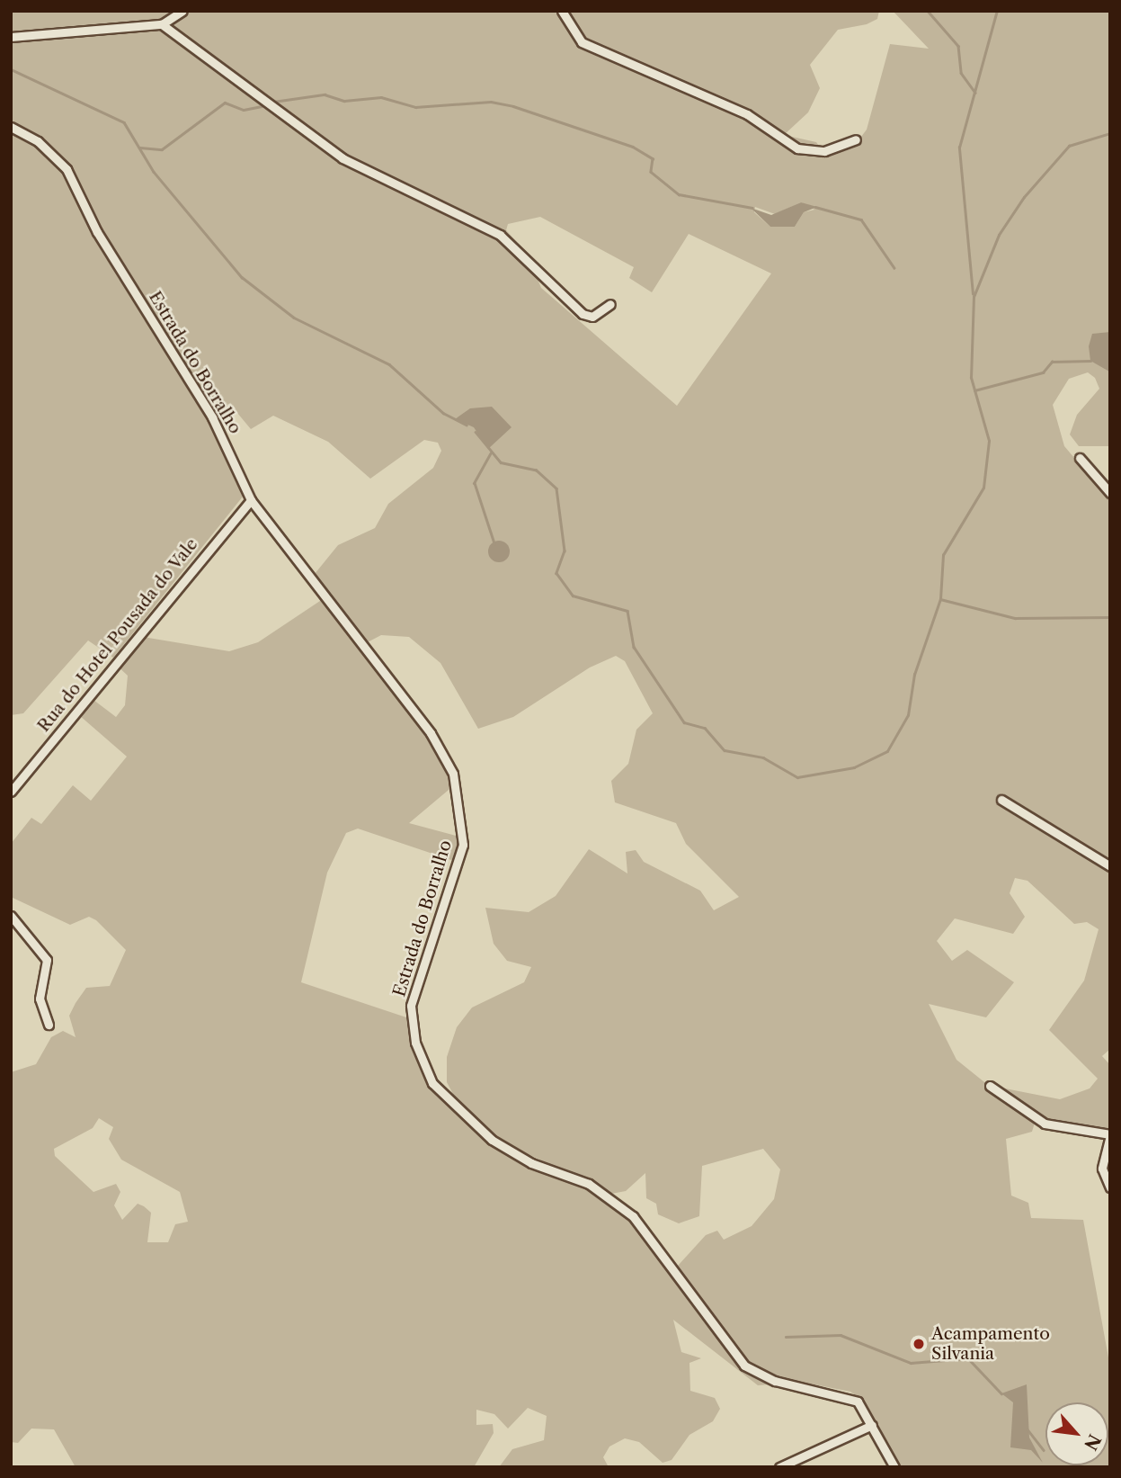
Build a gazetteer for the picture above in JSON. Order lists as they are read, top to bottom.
{
  "streets": {
    "street": ["Estrada do Borralho", "Rua do Hotel Pousada do Vale"]
  },
  "crossings": [
    ["Estrada do Borralho", "Rua do Hotel Pousada do Vale"]
  ],
  "places": ["Acampamento Silvania"],
  "north": "bottom right"
}
